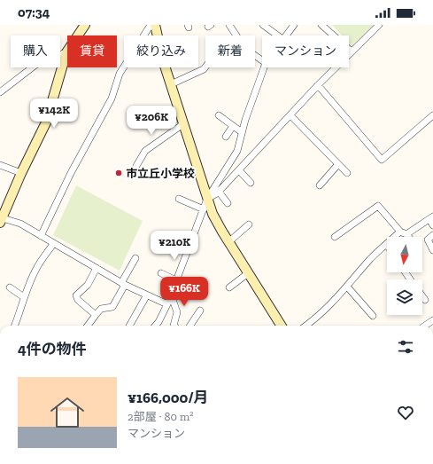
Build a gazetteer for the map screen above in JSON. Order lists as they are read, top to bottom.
{
  "places": ["市立丘小学校"],
  "north": "bottom",
  "page": {
    "status": "07:34",
    "chip": [
      "購入",
      "賃貸",
      "絞り込み",
      "新着",
      "マンション"
    ],
    "price": [
      "¥142K",
      "¥206K",
      "¥210K",
      "¥166K"
    ],
    "heading": "4件の物件",
    "list": [
      {
        "name": "¥166,000/月",
        "note": "2部屋 · 80 m² · マンション"
      }
    ]
  }
}
